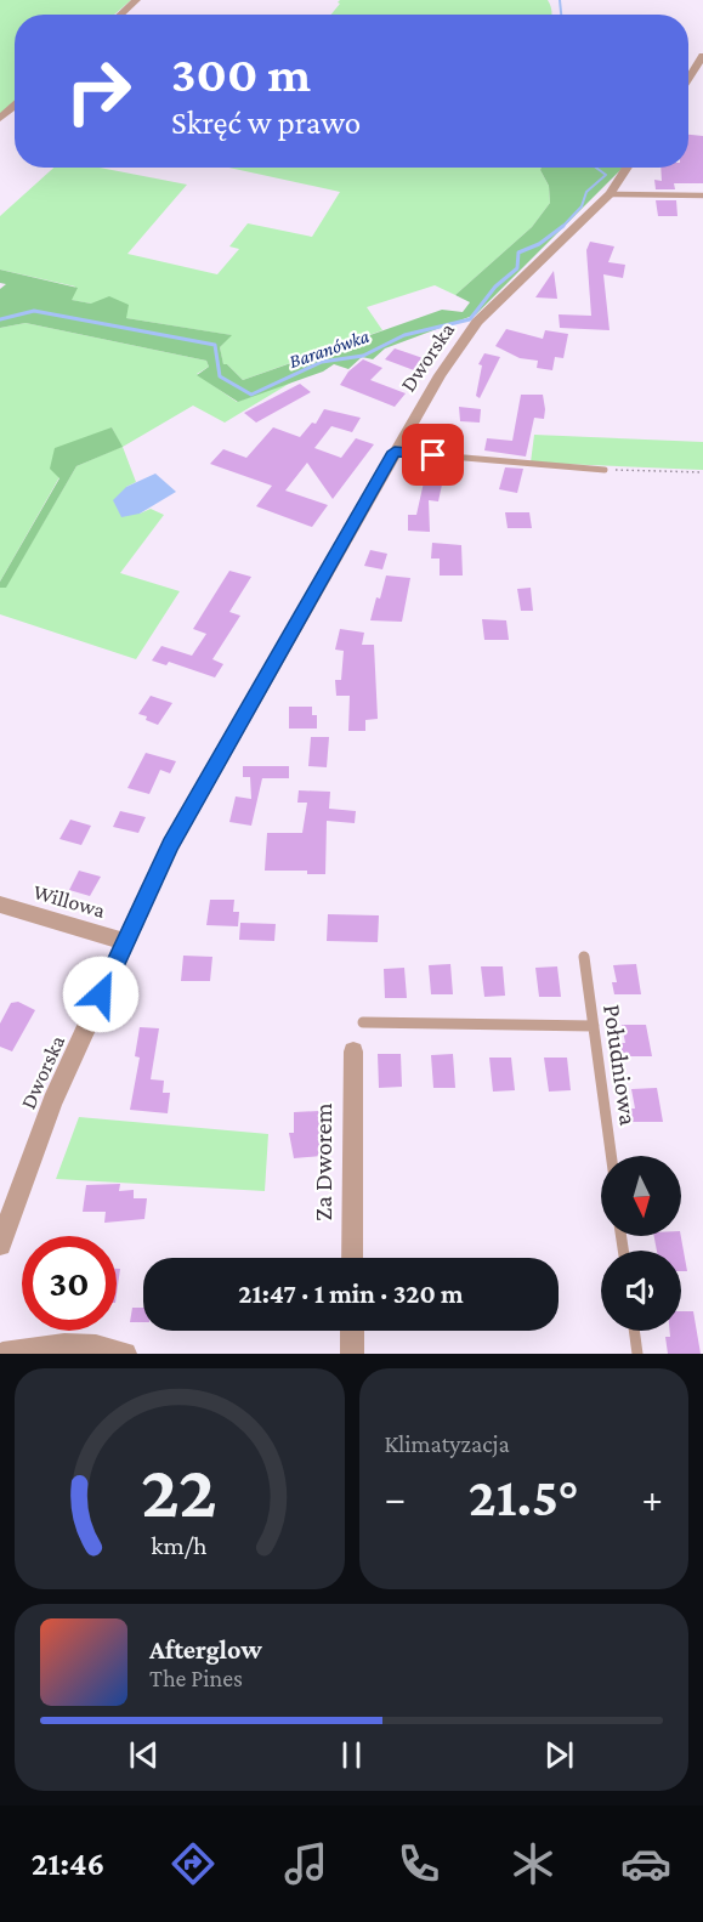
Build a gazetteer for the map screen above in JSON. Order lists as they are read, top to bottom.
{
  "streets": {
    "street": ["Dworska", "Willowa", "Za Dworem"],
    "lane": ["Południowa"]
  },
  "crossings": [
    ["Dworska", "Willowa"]
  ],
  "water": ["Baranówka"],
  "north": "bottom",
  "page": {
    "turn": ["300 m", "Skręć w prawo"],
    "limit": "30",
    "trip": "21:47 · 1 min · 320 m",
    "tile": "Klimatyzacja",
    "heat": ["−", "21.5°", "+"],
    "song": ["Afterglow", "The Pines"],
    "tabs": "21:46",
    "gauge": ["22", "km/h"]
  }
}
